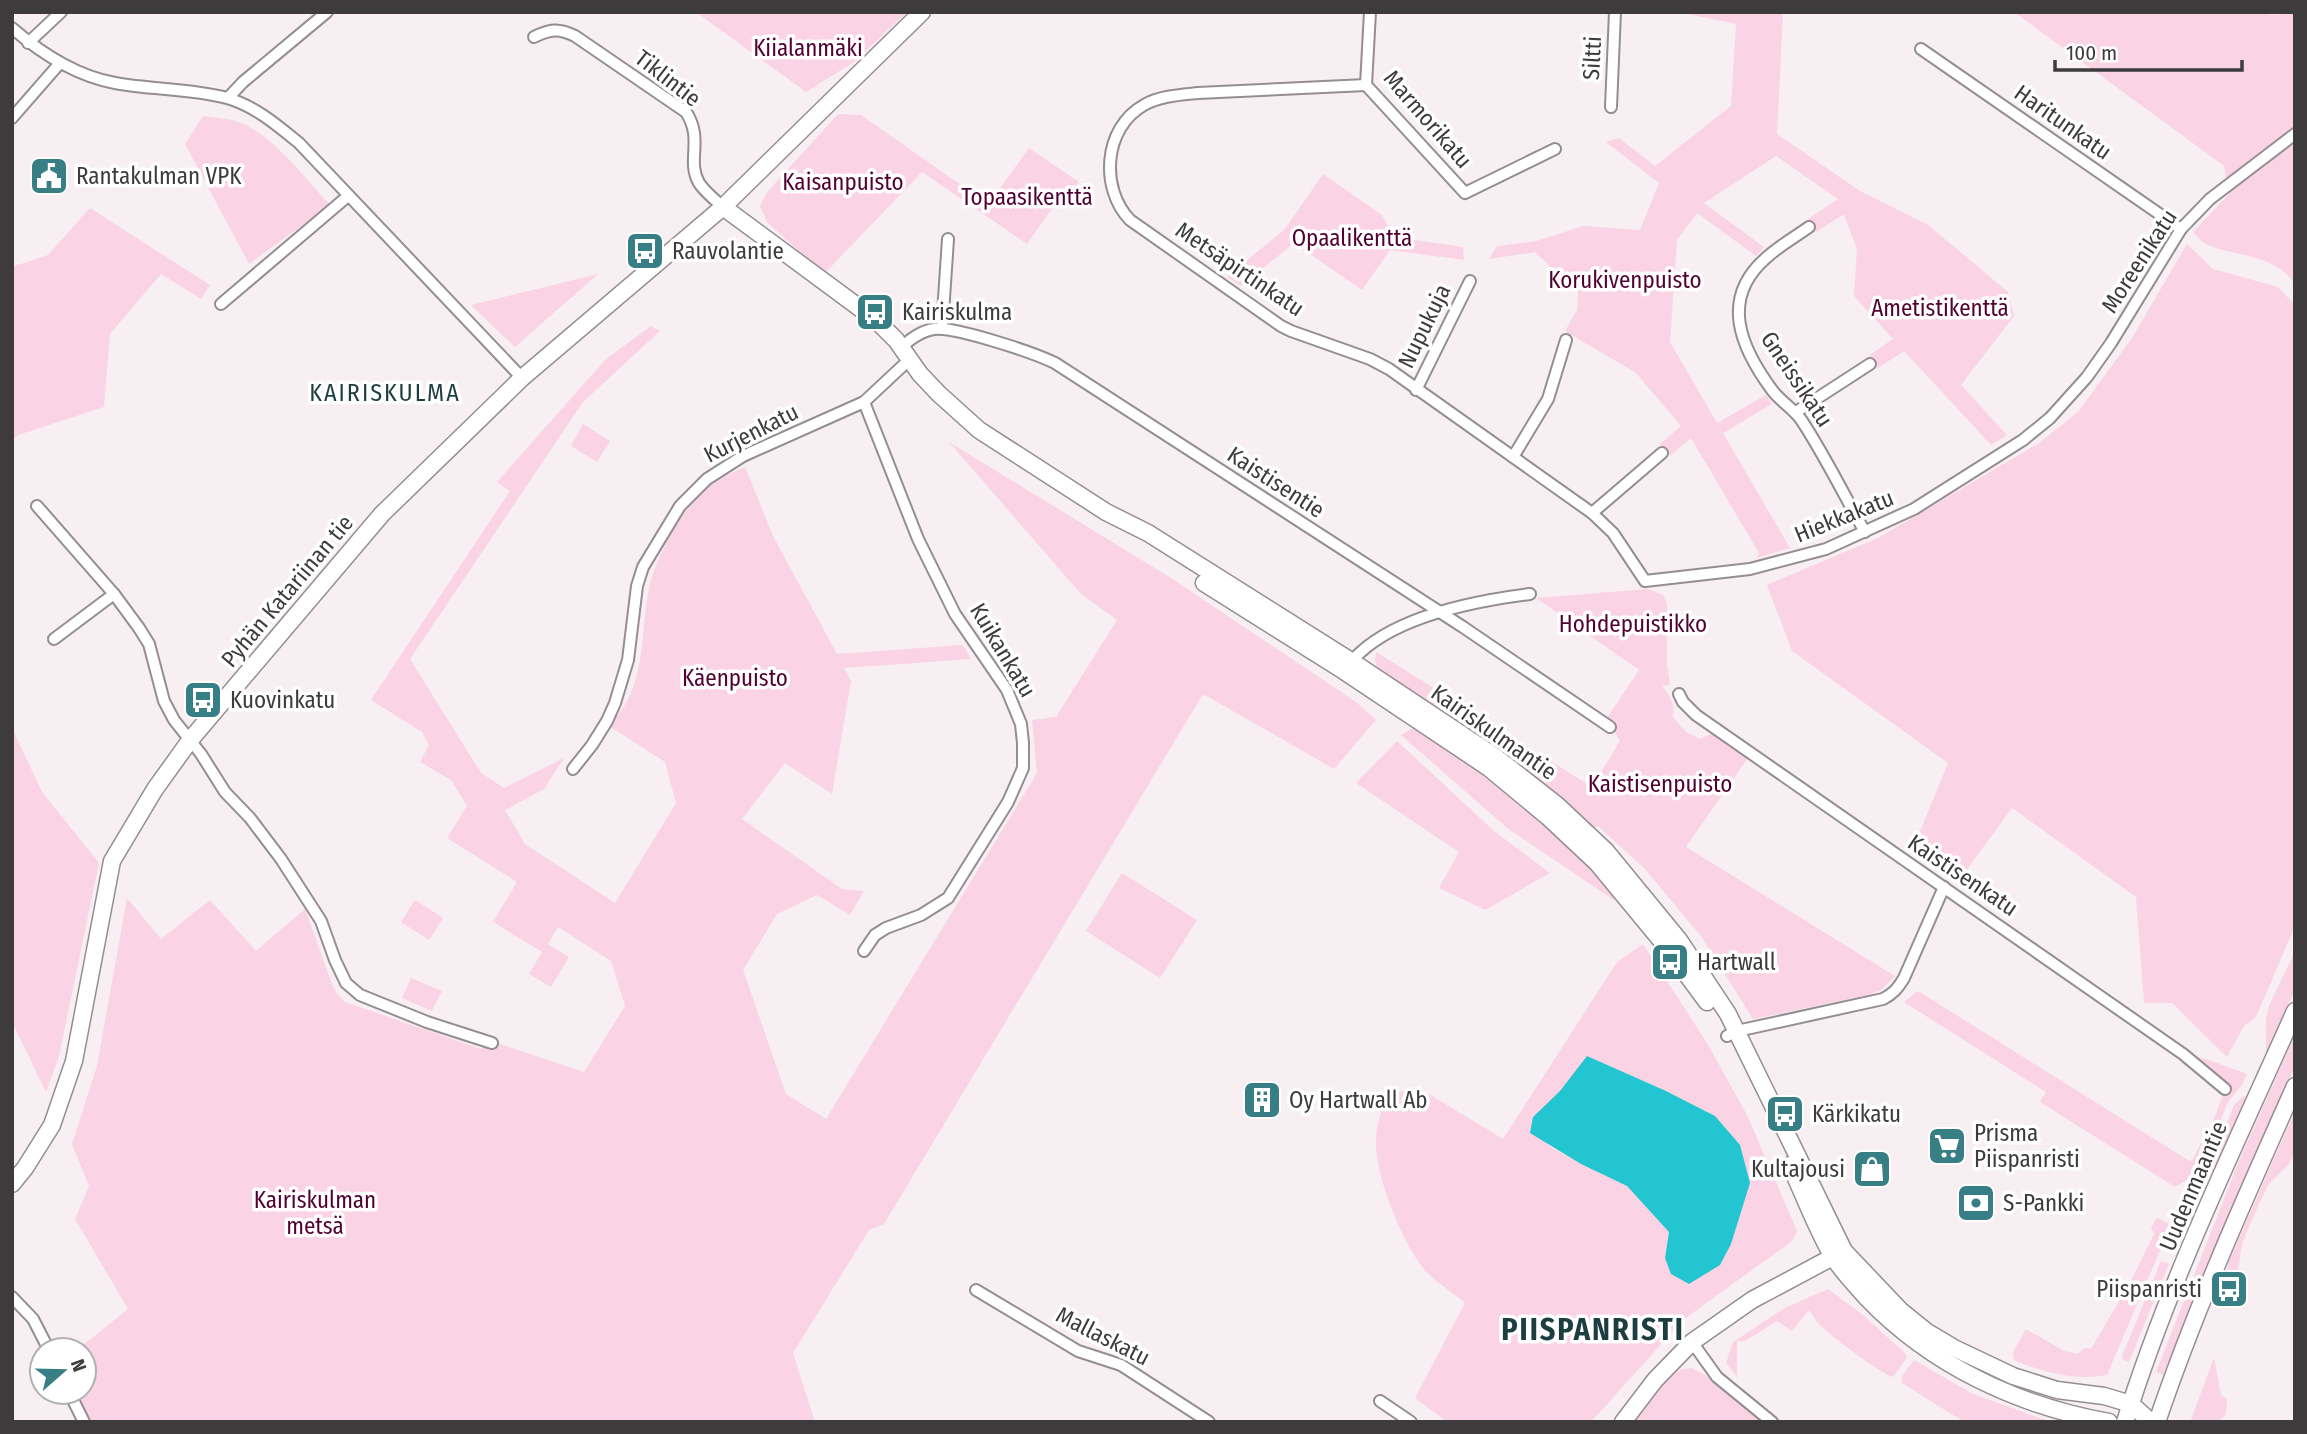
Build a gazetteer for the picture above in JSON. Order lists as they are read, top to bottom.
{
  "streets": {
    "street": [
      "Siltti",
      "Tiklintie",
      "Marmorikatu",
      "Haritunkatu",
      "Moreenikatu",
      "Metsäpirtinkatu",
      "Nupukuja",
      "Gneissikatu",
      "Kurjenkatu",
      "Kaistisentie",
      "Hiekkakatu",
      "Pyhän Katariinan tie",
      "Kuikankatu",
      "Kairiskulmantie",
      "Kaistisenkatu",
      "Uudenmaantie",
      "Mallaskatu"
    ]
  },
  "crossings": [
    ["Tiklintie", "Pyhän Katariinan tie"],
    ["Tiklintie", "Kairiskulmantie"],
    ["Marmorikatu", "Metsäpirtinkatu"],
    ["Haritunkatu", "Moreenikatu"],
    ["Moreenikatu", "Hiekkakatu"],
    ["Metsäpirtinkatu", "Nupukuja"],
    ["Metsäpirtinkatu", "Hiekkakatu"],
    ["Gneissikatu", "Hiekkakatu"],
    ["Kurjenkatu", "Kuikankatu"],
    ["Kurjenkatu", "Kairiskulmantie"],
    ["Pyhän Katariinan tie", "Kairiskulmantie"],
    ["Kairiskulmantie", "Uudenmaantie"]
  ],
  "districts": ["KAIRISKULMA", "PIISPANRISTI"],
  "parks": [
    "Kiialanmäki",
    "Kaisanpuisto",
    "Topaasikenttä",
    "Opaalikenttä",
    "Korukivenpuisto",
    "Ametistikenttä",
    "Hohdepuistikko",
    "Käenpuisto",
    "Kaistisenpuisto",
    "Kairiskulman metsä"
  ],
  "places": {
    "public building": ["Rantakulman VPK"],
    "bus stop": [
      "Rauvolantie",
      "Kairiskulma",
      "Kuovinkatu",
      "Hartwall",
      "Kärkikatu",
      "Piispanristi"
    ],
    "building": ["Oy Hartwall Ab"],
    "supermarket": ["Prisma Piispanristi"],
    "shop": ["Kultajousi"],
    "bank": ["S-Pankki"]
  },
  "scale_bar": "100 m",
  "north": "right"
}
